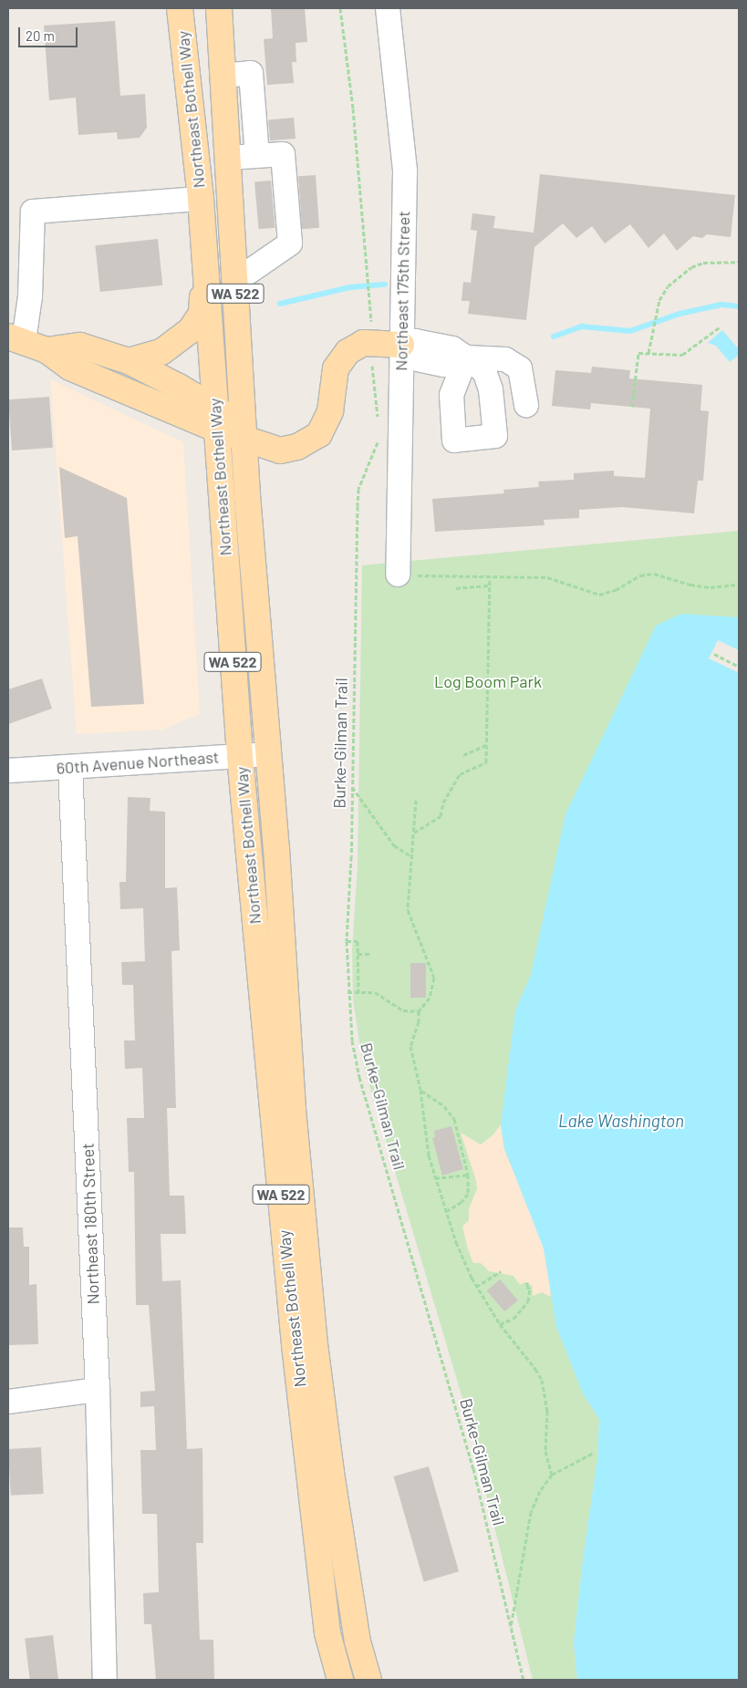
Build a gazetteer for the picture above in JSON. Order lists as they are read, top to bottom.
{
  "streets": {
    "main road": ["Northeast Bothell Way", "WA 522"],
    "street": ["Northeast 175th Street", "60th Avenue Northeast", "Northeast 180th Street"],
    "path": ["Burke-Gilman Trail"]
  },
  "crossings": [
    ["Northeast Bothell Way", "60th Avenue Northeast"],
    ["60th Avenue Northeast", "Northeast 180th Street"]
  ],
  "water": ["Lake Washington"],
  "parks": ["Log Boom Park"],
  "scale_bar": "20 m"
}
